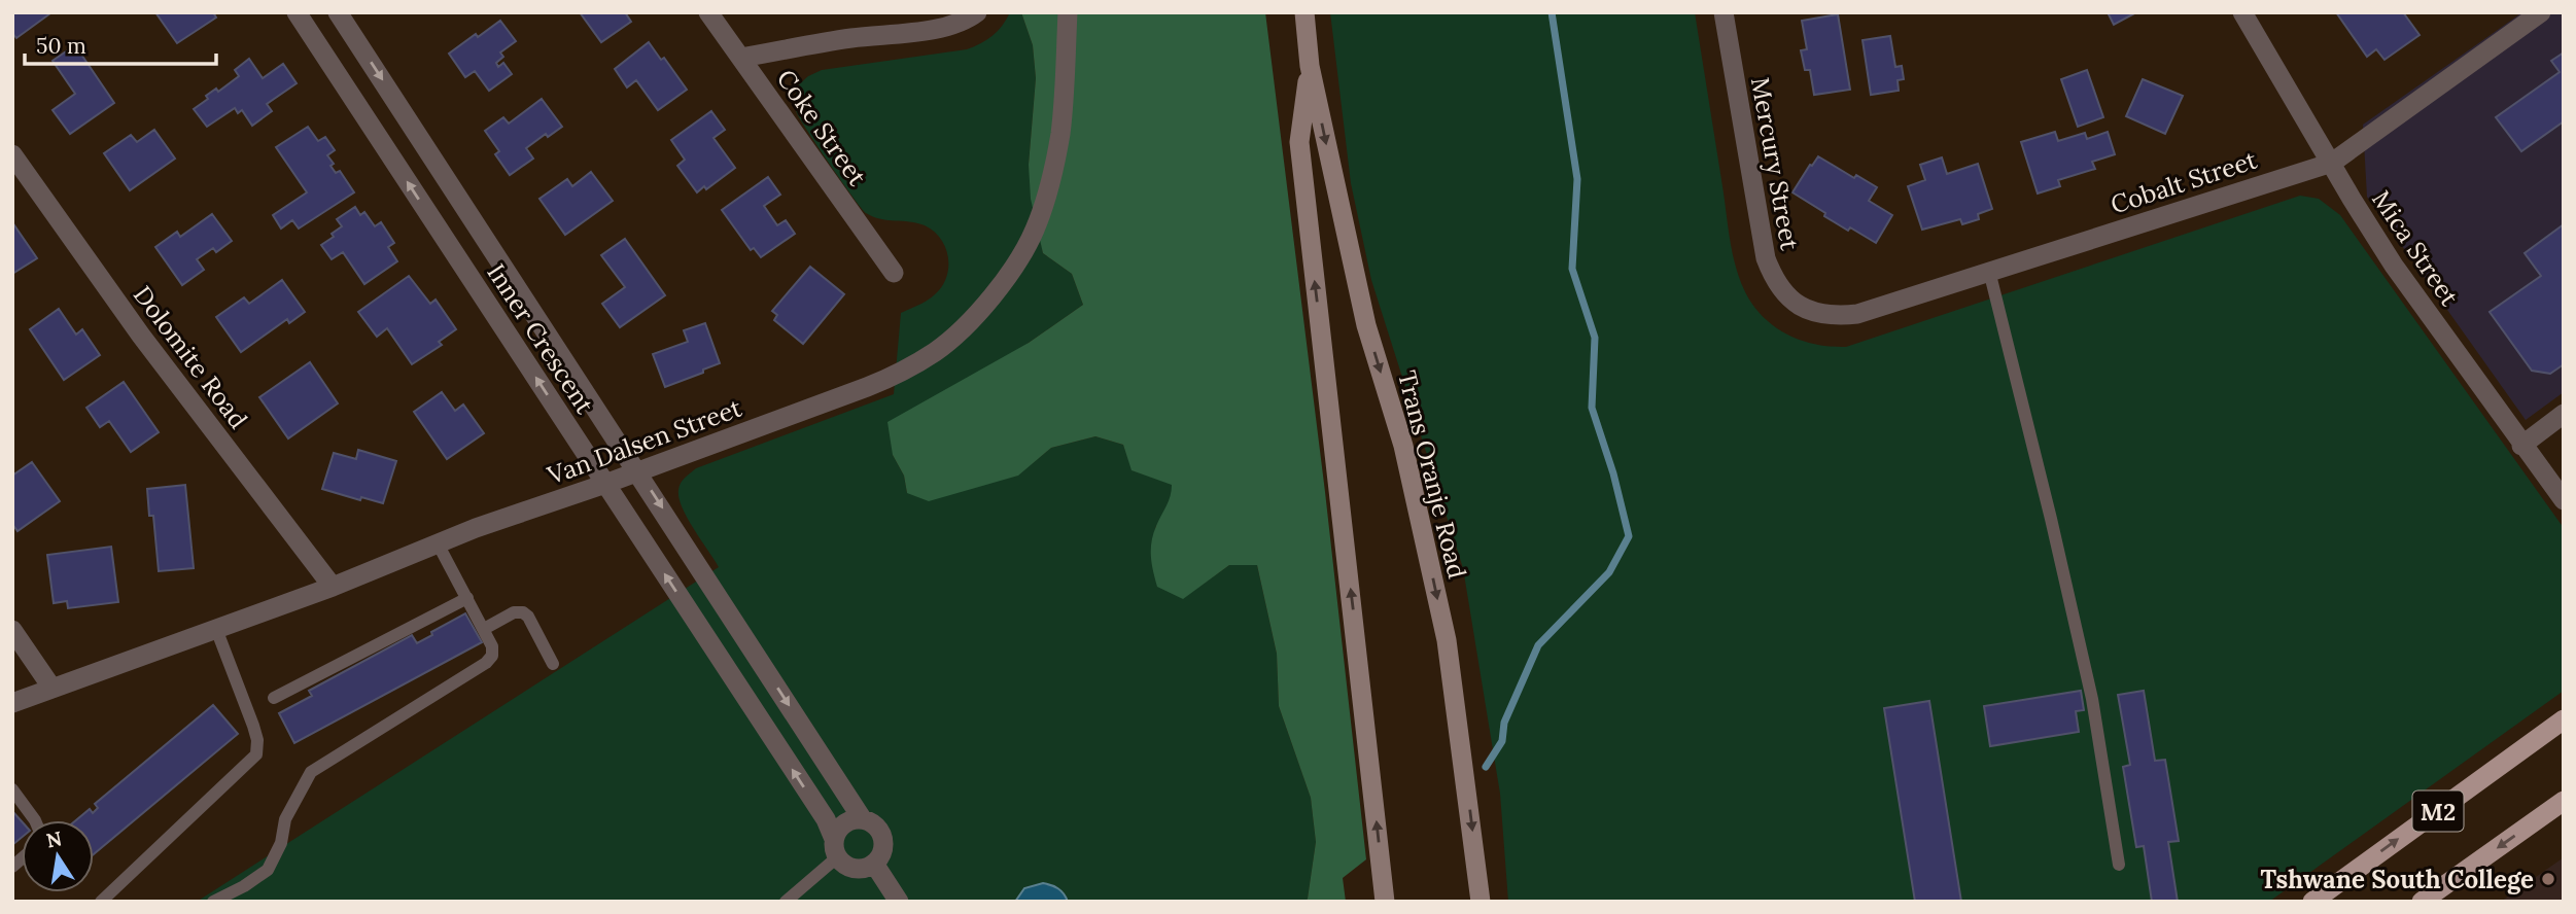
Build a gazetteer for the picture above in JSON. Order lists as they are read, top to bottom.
{
  "streets": {
    "main road": ["Trans Oranje Road", "M2"],
    "street": [
      "Coke Street",
      "Mercury Street",
      "Cobalt Street",
      "Mica Street",
      "Inner Crescent",
      "Dolomite Road",
      "Van Dalsen Street"
    ]
  },
  "crossings": [
    ["Mercury Street", "Cobalt Street"],
    ["Cobalt Street", "Mica Street"],
    ["Inner Crescent", "Van Dalsen Street"],
    ["Dolomite Road", "Van Dalsen Street"]
  ],
  "places": ["Tshwane South College"],
  "scale_bar": "50 m",
  "north": "top"
}
